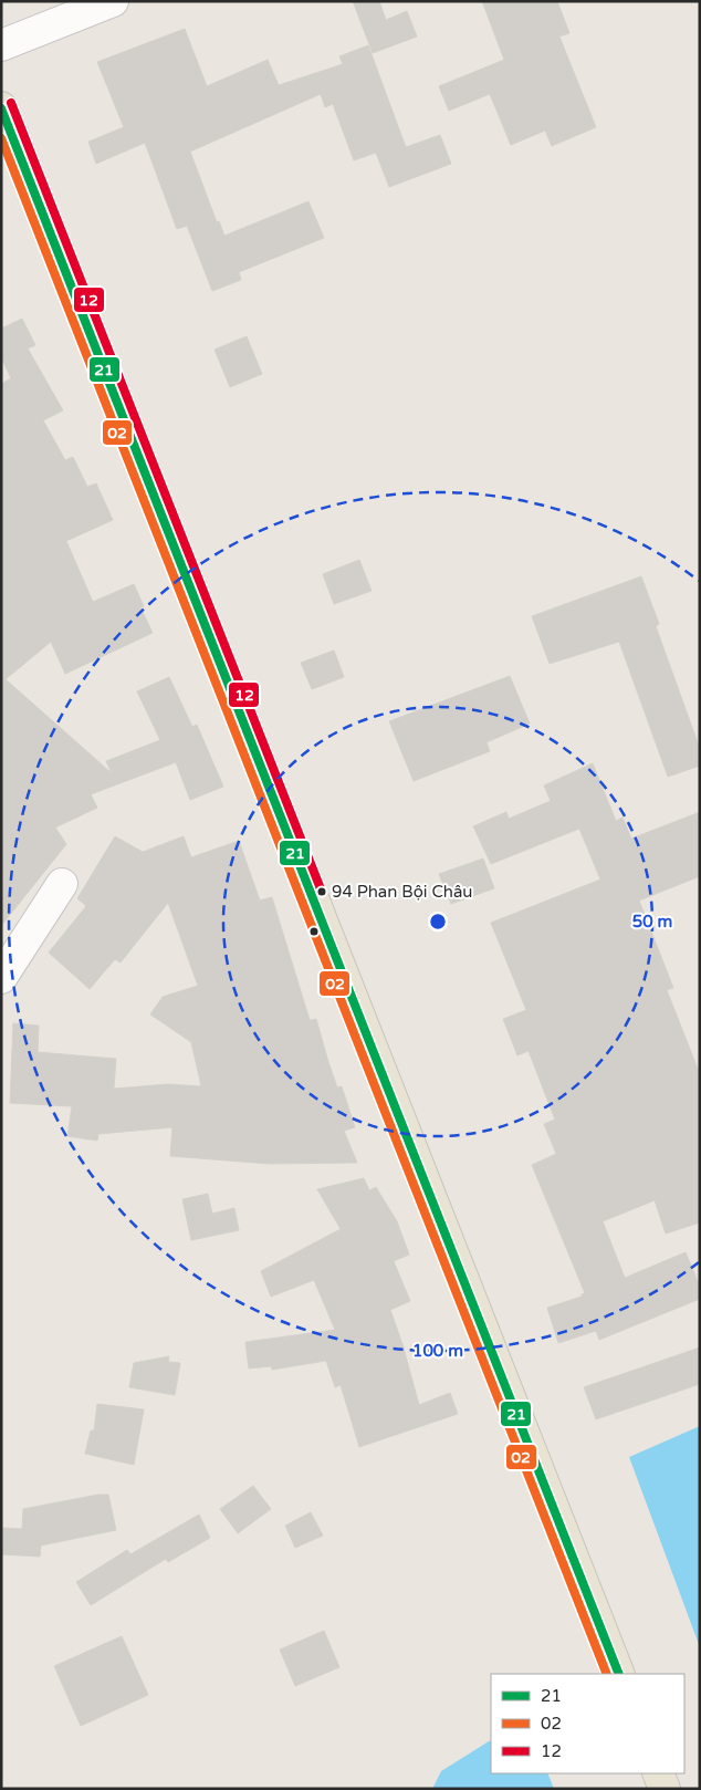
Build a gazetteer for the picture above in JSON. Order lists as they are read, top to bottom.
{
  "places": ["94 Phan Bội Châu"],
  "lines": ["transit line 12", "transit line 21", "transit line 02"],
  "legend": ["21", "02", "12"],
  "rings": ["50 m", "100 m"]
}
